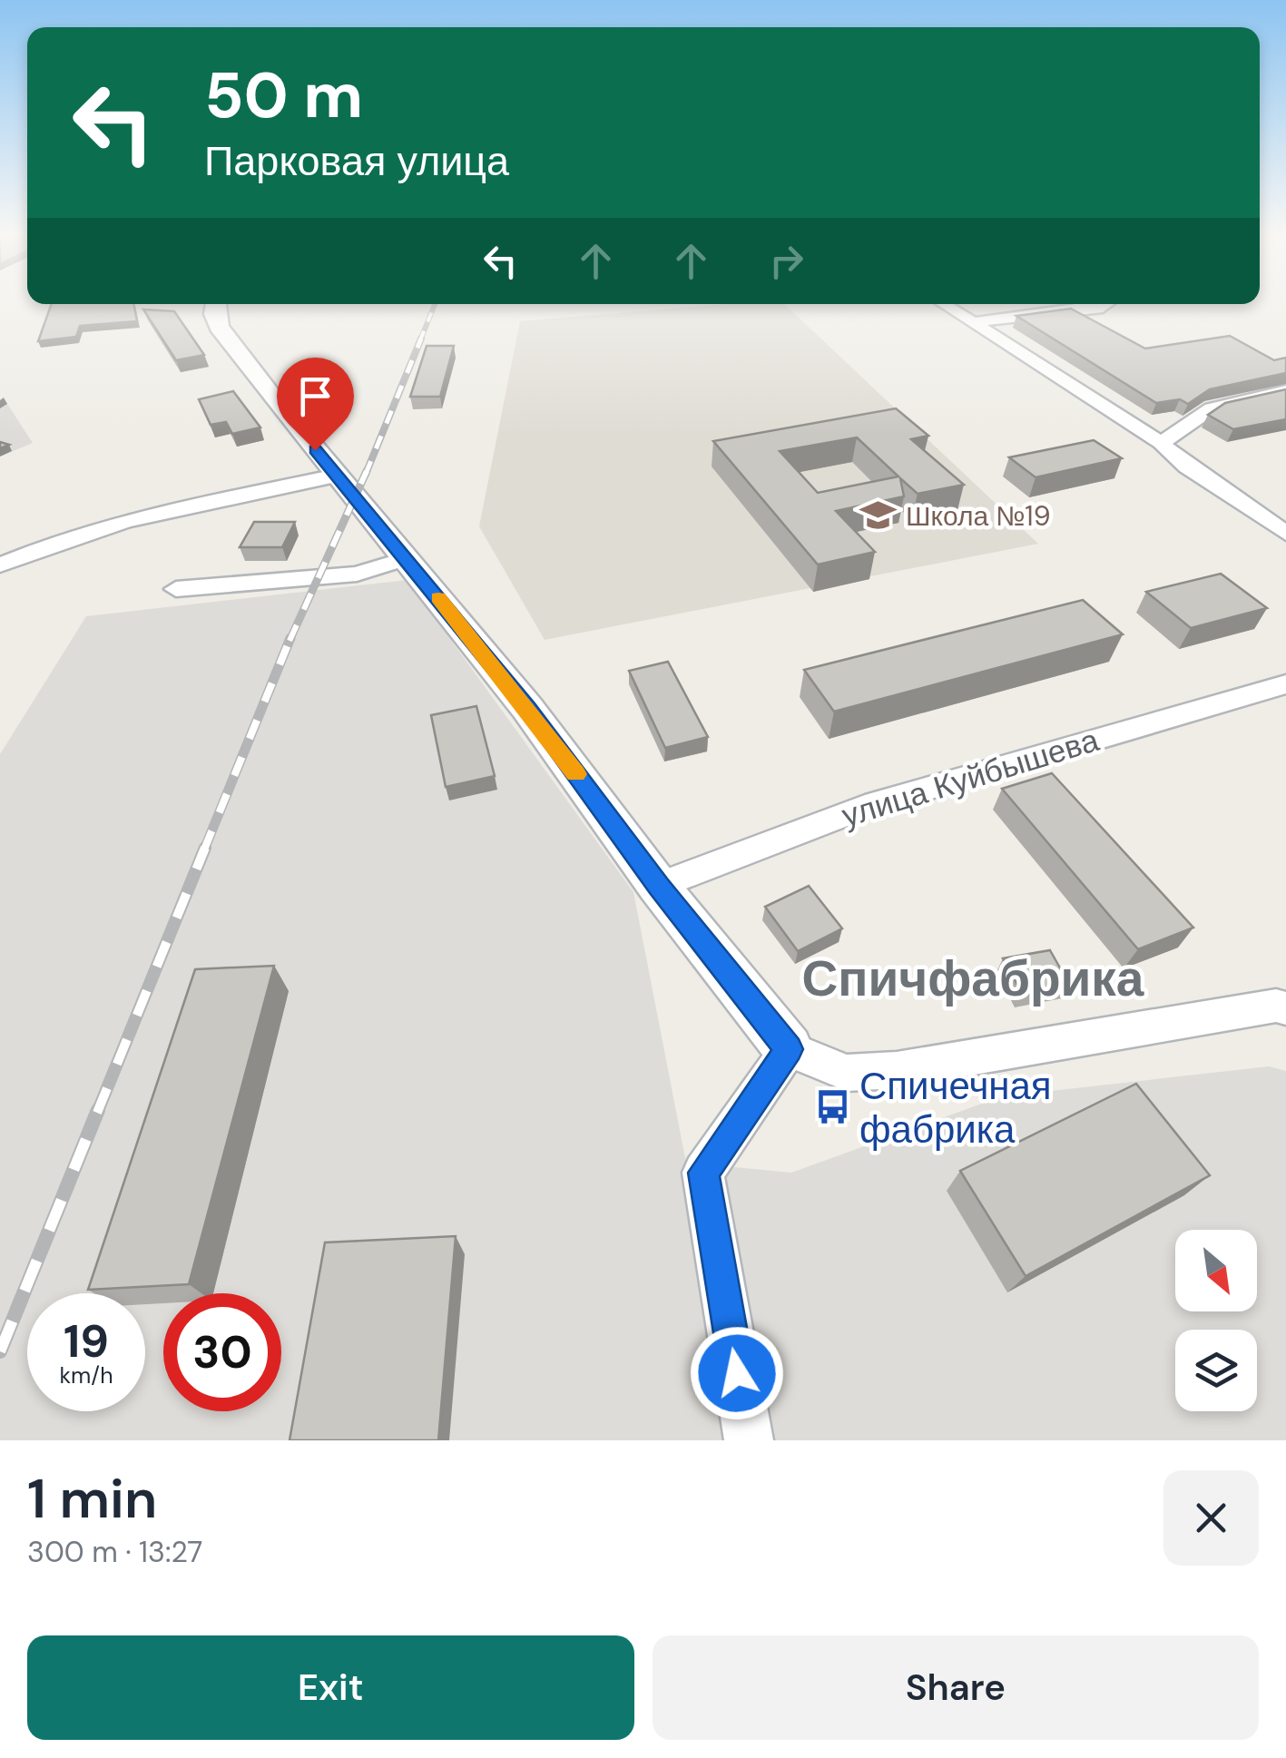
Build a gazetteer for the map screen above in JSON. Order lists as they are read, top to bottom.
{
  "streets": {
    "street": ["улица Куйбышева"]
  },
  "districts": ["Спичфабрика"],
  "places": {
    "school or university": ["Школа №19"],
    "bus stop": ["Спичечная фабрика"]
  },
  "north": "bottom right",
  "page": {
    "turn": ["50 m", "Парковая улица"],
    "speed": "19 km/h",
    "limit": "30",
    "heading": ["1 min", "300 m · 13:27"],
    "buttons": ["Exit", "Share"]
  }
}
